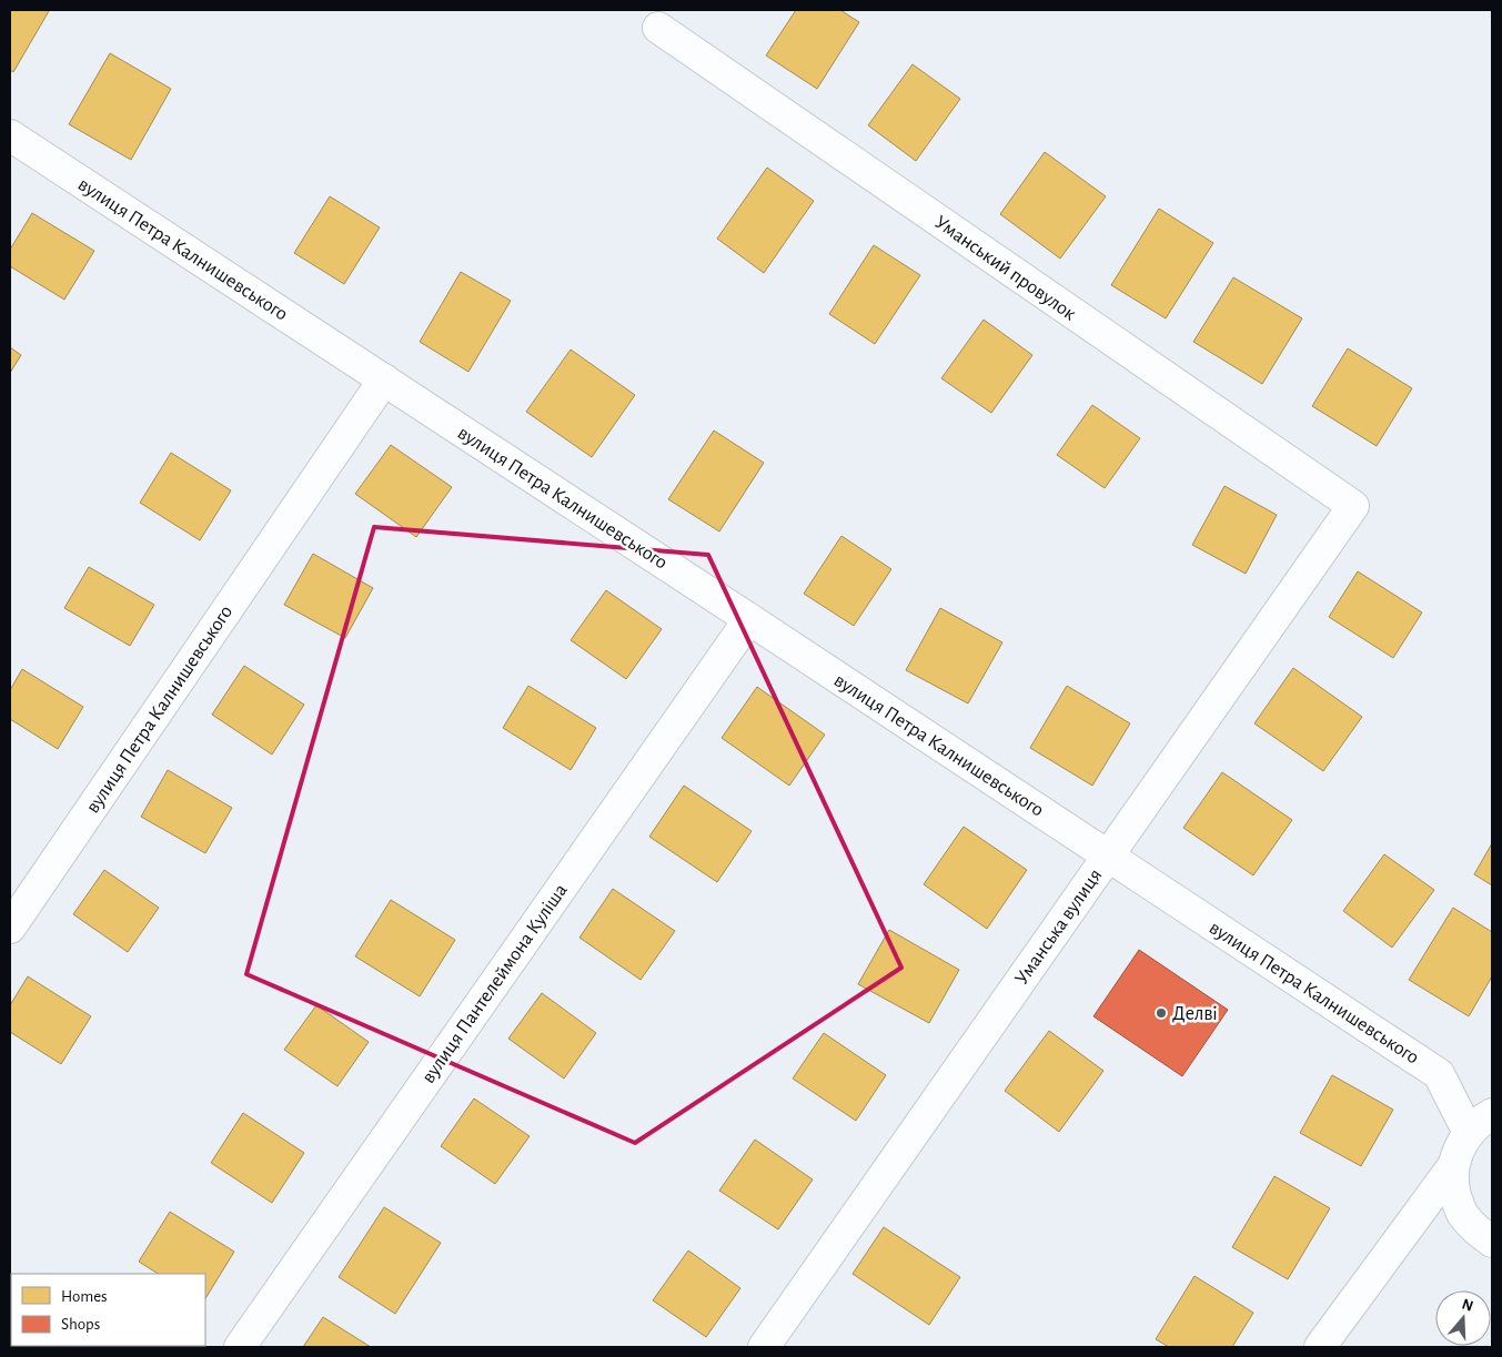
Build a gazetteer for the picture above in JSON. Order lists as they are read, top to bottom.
{
  "streets": {
    "street": [
      "вулиця Петра Калнишевського",
      "Уманський провулок",
      "Уманська вулиця",
      "вулиця Пантелеймона Куліша"
    ]
  },
  "crossings": [
    ["вулиця Петра Калнишевського", "Уманська вулиця"],
    ["вулиця Петра Калнишевського", "вулиця Пантелеймона Куліша"],
    ["Уманський провулок", "Уманська вулиця"]
  ],
  "places": ["Делві"],
  "legend": ["Homes", "Shops"],
  "north": "top"
}
